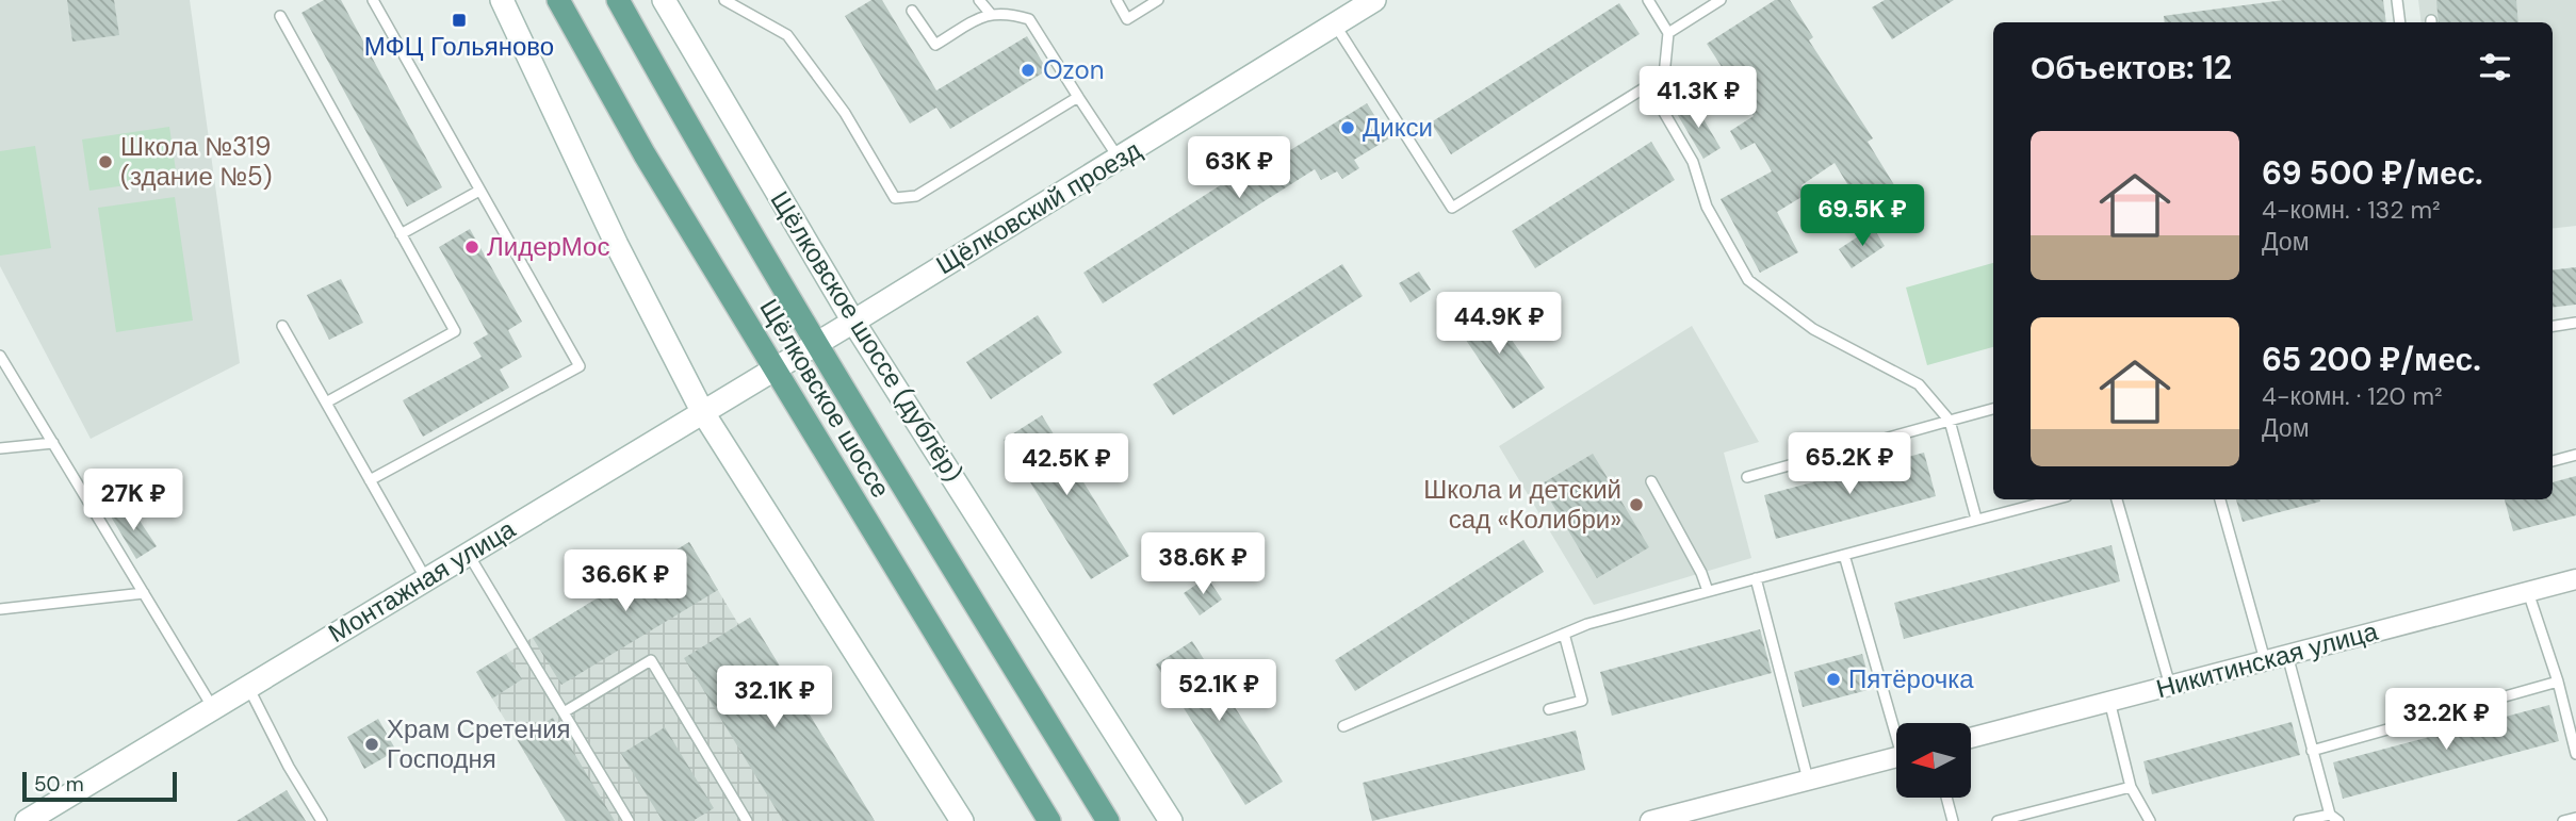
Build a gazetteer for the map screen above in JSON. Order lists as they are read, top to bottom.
{
  "streets": {
    "main road": ["Щёлковское шоссе"],
    "street": [
      "Щёлковский проезд",
      "Щёлковское шоссе (дублёр)",
      "Монтажная улица",
      "Никитинская улица"
    ]
  },
  "crossings": [
    ["Щёлковский проезд", "Щёлковское шоссе (дублёр)"],
    ["Щёлковский проезд", "Щёлковское шоссе"],
    ["Щёлковский проезд", "Монтажная улица"],
    ["Щёлковское шоссе", "Монтажная улица"]
  ],
  "places": {
    "transit": ["МФЦ Гольяново"],
    "other": [
      "Ozon",
      "Дикси",
      "Школа №319 (здание №5)",
      "ЛидерМос",
      "Школа и детский сад «Колибри»",
      "Пятёрочка",
      "Храм Сретения Господня"
    ]
  },
  "scale_bar": "50 m",
  "north": "left",
  "page": {
    "heading": "Объектов: 12",
    "price": [
      "41.3K ₽",
      "63K ₽",
      "69.5K ₽",
      "44.9K ₽",
      "65.2K ₽",
      "42.5K ₽",
      "27K ₽",
      "38.6K ₽",
      "36.6K ₽",
      "52.1K ₽",
      "32.1K ₽",
      "32.2K ₽"
    ],
    "list": [
      {
        "name": "69 500 ₽/мес.",
        "note": "4-комн. · 132 m² · Дом"
      },
      {
        "name": "65 200 ₽/мес.",
        "note": "4-комн. · 120 m² · Дом"
      }
    ],
    "scale": "50 m"
  }
}
